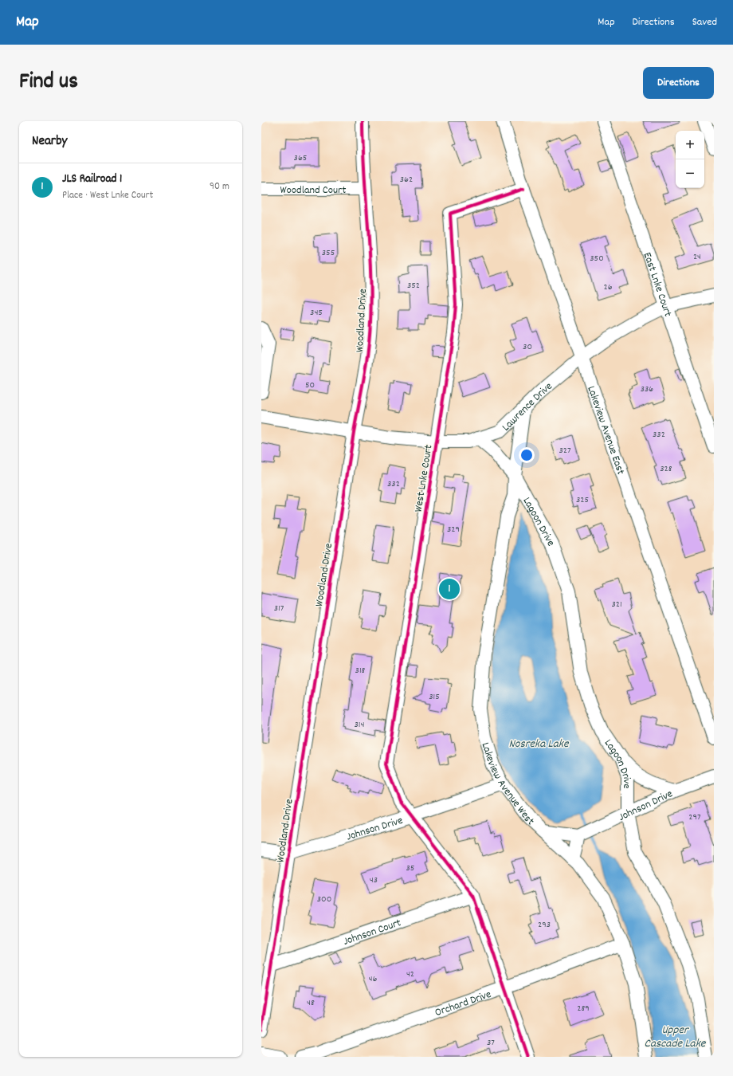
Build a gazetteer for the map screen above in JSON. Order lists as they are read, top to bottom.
{
  "streets": {
    "street": [
      "Woodland Court",
      "East Lnke Court",
      "Woodland Drive",
      "Lawrence Drive",
      "Lakeview Avenue East",
      "West Lnke Court",
      "Lagoon Drive",
      "Lakeview Avenue West",
      "Johnson Drive",
      "Johnson Court",
      "Orchard Drive"
    ]
  },
  "crossings": [
    ["Woodland Court", "Woodland Drive"],
    ["East Lnke Court", "Lawrence Drive"],
    ["Woodland Drive", "Lawrence Drive"],
    ["Woodland Drive", "Johnson Drive"],
    ["Woodland Drive", "Johnson Court"],
    ["Lawrence Drive", "Lakeview Avenue East"],
    ["Lawrence Drive", "West Lnke Court"],
    ["Lawrence Drive", "Lagoon Drive"],
    ["Lakeview Avenue East", "West Lnke Court"],
    ["West Lnke Court", "Johnson Drive"],
    ["West Lnke Court", "Johnson Court"],
    ["West Lnke Court", "Orchard Drive"],
    ["Lagoon Drive", "Lakeview Avenue West"],
    ["Lagoon Drive", "Johnson Drive"],
    ["Lakeview Avenue West", "Johnson Drive"],
    ["Lakeview Avenue West", "Orchard Drive"]
  ],
  "water": ["Nosreka Lake", "Upper Cascade Lake"],
  "house_numbers": [
    "365",
    "362",
    "355",
    "24",
    "350",
    "352",
    "26",
    "345",
    "30",
    "50",
    "336",
    "332",
    "327",
    "328",
    "332",
    "325",
    "329",
    "321",
    "317",
    "318",
    "315",
    "314",
    "297",
    "35",
    "43",
    "300",
    "293",
    "42",
    "46",
    "48",
    "289",
    "37"
  ],
  "page": {
    "header": "Map",
    "nav": ["Map", "Directions", "Saved"],
    "title": "Find us",
    "buttons": "Directions",
    "heading": "Nearby",
    "map_buttons": ["+", "−"],
    "list": [
      {
        "mark": "1",
        "name": "JLS Railroad 1",
        "note": "Place · West Lnke Court",
        "value": "90 m"
      }
    ],
    "pins": "1"
  }
}
